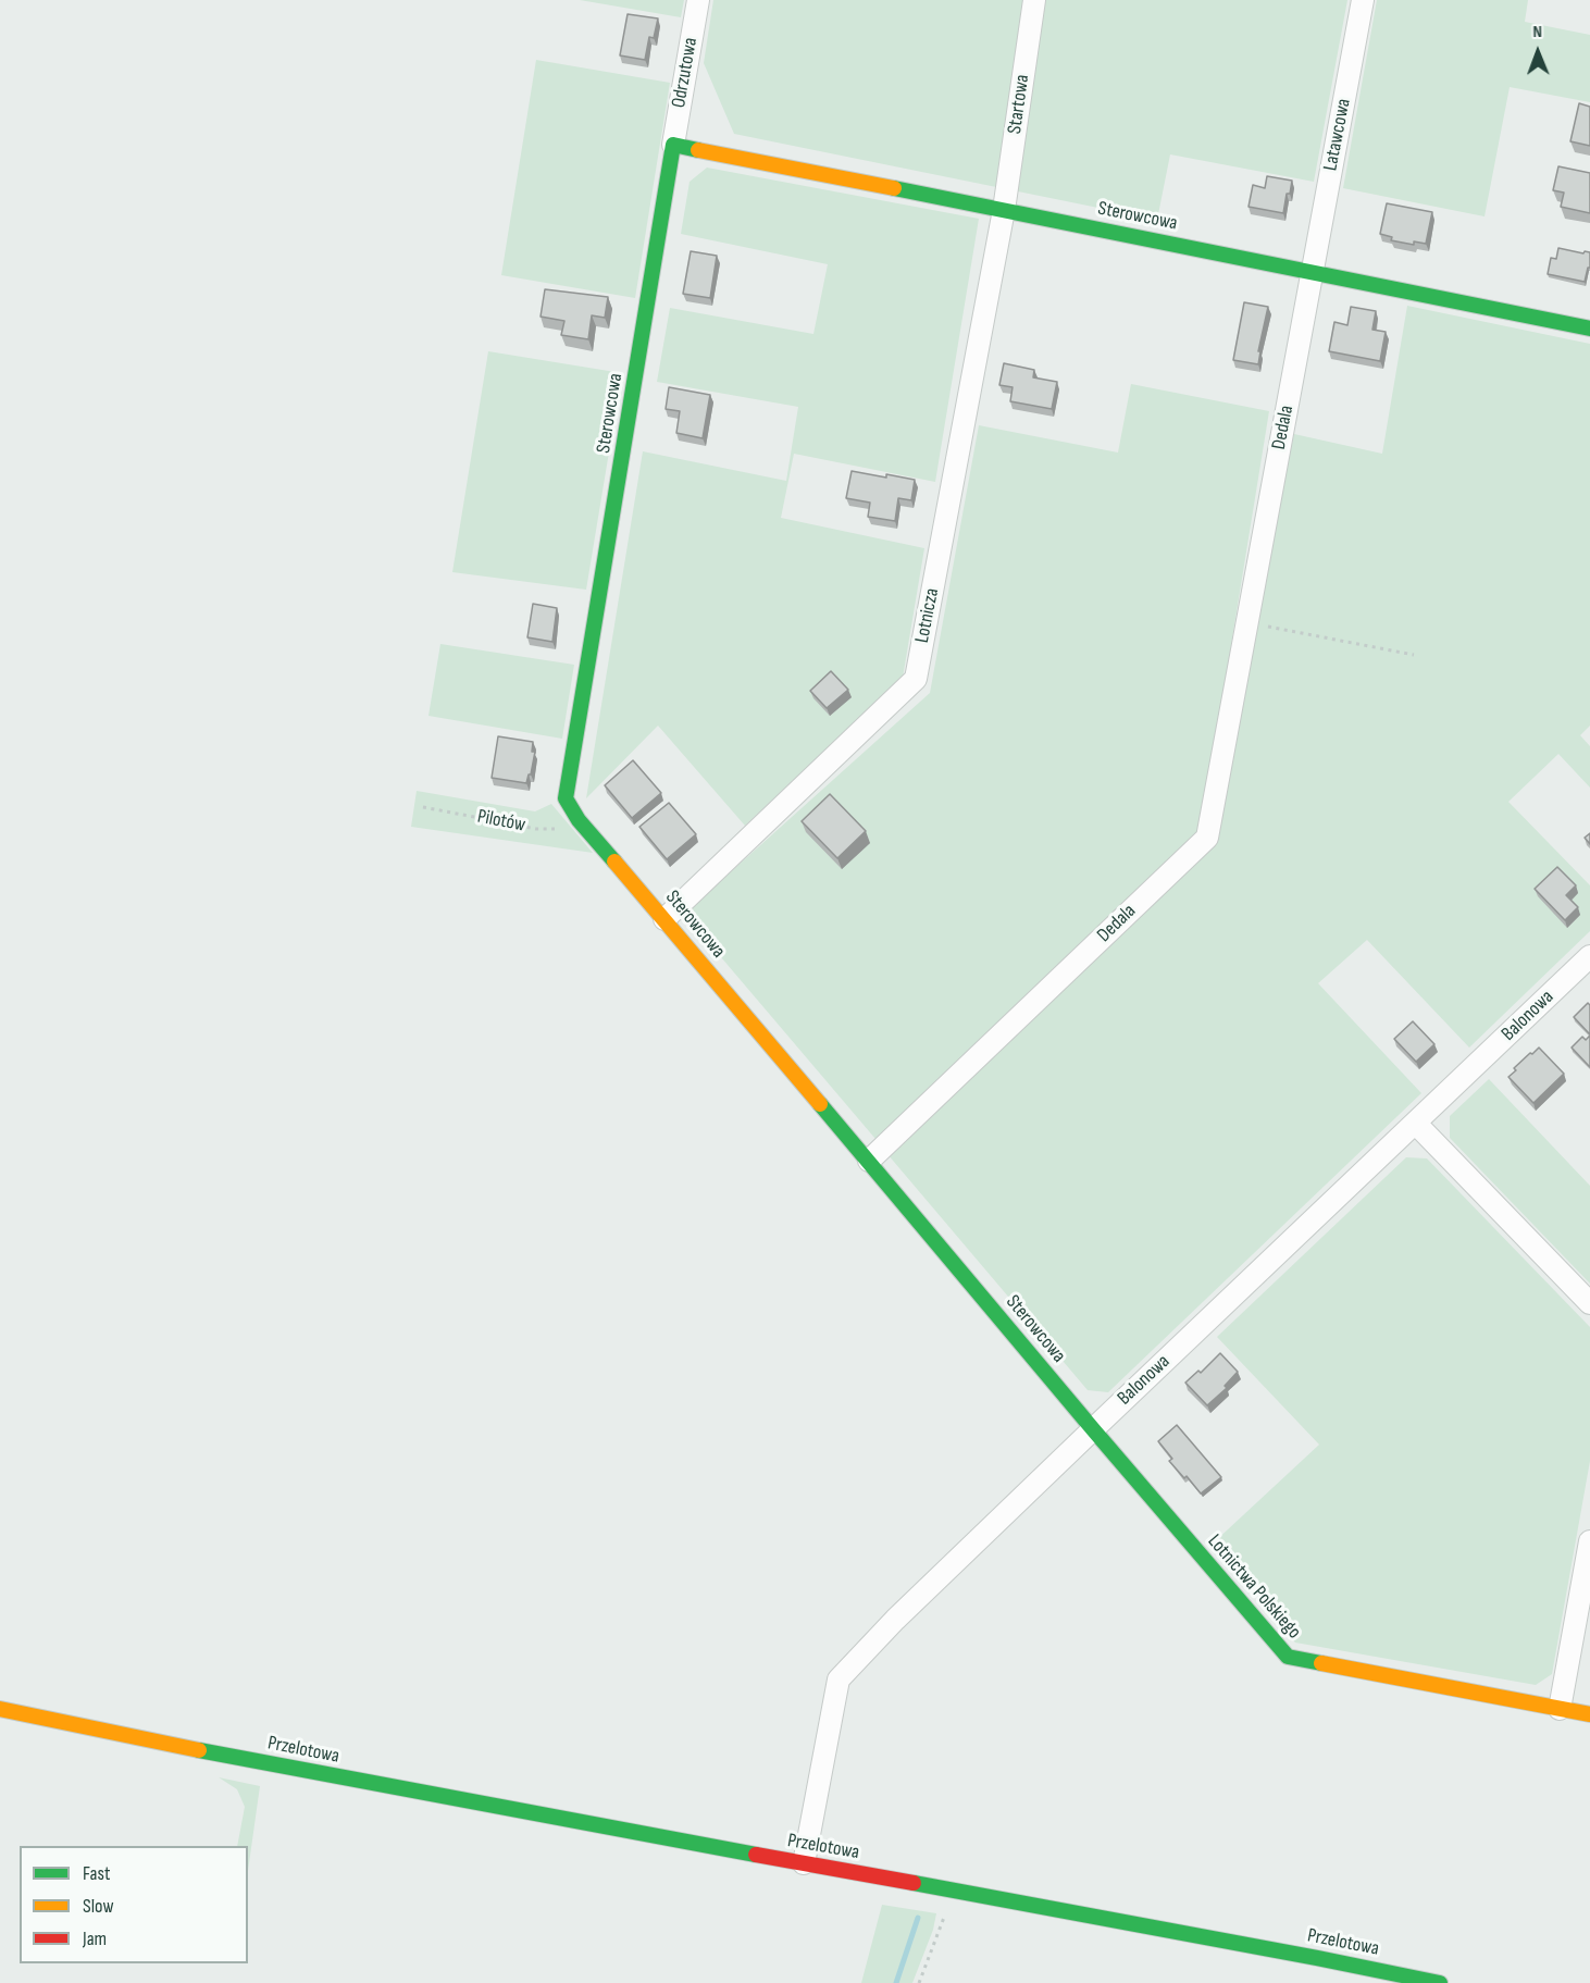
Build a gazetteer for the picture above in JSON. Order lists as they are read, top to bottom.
{
  "streets": {
    "street": [
      "Odrzutowa",
      "Startowa",
      "Latawcowa",
      "Sterowcowa",
      "Dedala",
      "Lotnicza",
      "Balonowa",
      "Lotnictwa Polskiego",
      "Przelotowa"
    ],
    "path": ["Pilotów"]
  },
  "crossings": [
    ["Odrzutowa", "Sterowcowa"],
    ["Startowa", "Sterowcowa"],
    ["Startowa", "Lotnicza"],
    ["Latawcowa", "Sterowcowa"],
    ["Latawcowa", "Dedala"],
    ["Sterowcowa", "Dedala"],
    ["Sterowcowa", "Lotnicza"],
    ["Sterowcowa", "Pilotów"],
    ["Sterowcowa", "Balonowa"],
    ["Sterowcowa", "Lotnictwa Polskiego"],
    ["Balonowa", "Lotnictwa Polskiego"],
    ["Balonowa", "Przelotowa"]
  ],
  "legend": ["Fast", "Slow", "Jam"],
  "north": "top"
}
